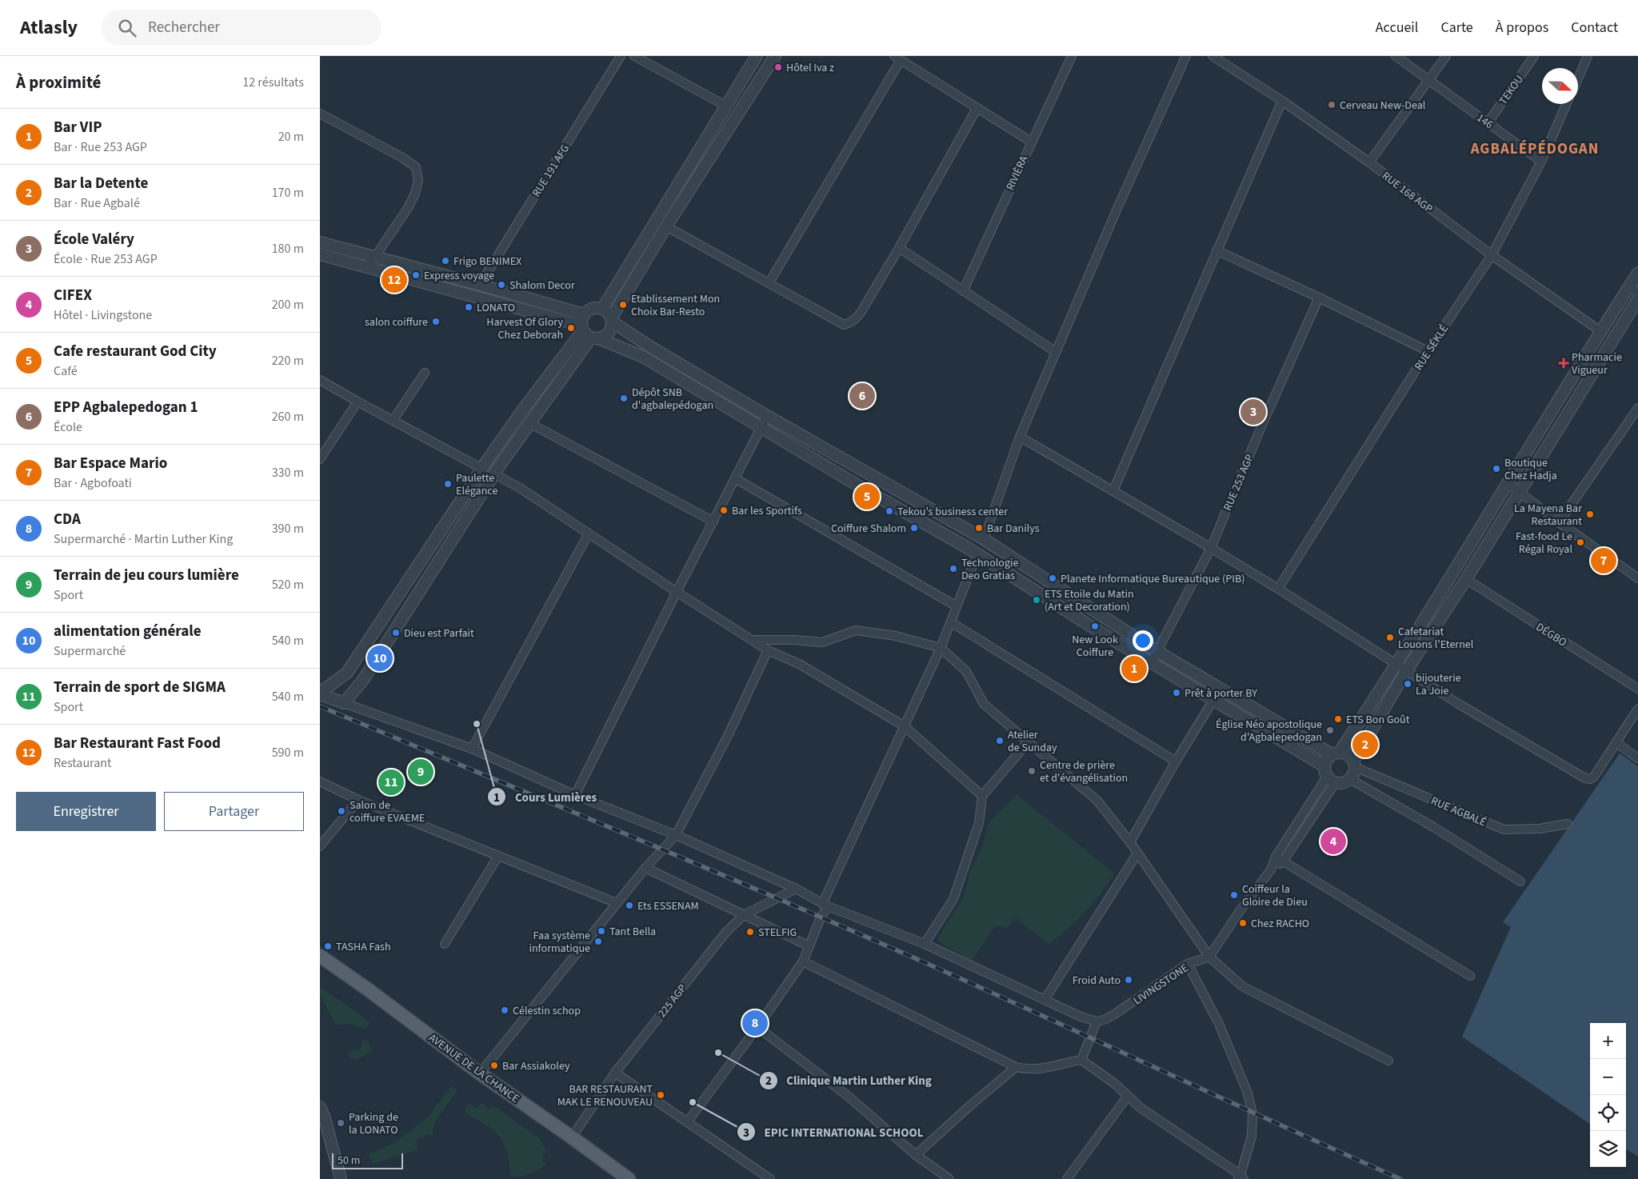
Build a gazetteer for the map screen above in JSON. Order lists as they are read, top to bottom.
{
  "streets": {
    "main road": ["AVENUE DE LA CHANCE"],
    "street": [
      "TEKOU",
      "146",
      "RUE 191 AFG",
      "RIVIÈRA",
      "RUE 168 AGP",
      "RUE SÉKLÉ",
      "RUE 253 AGP",
      "DÉGBO",
      "RUE AGBALÉ",
      "LIVINGSTONE",
      "225 AGP"
    ]
  },
  "crossings": [
    ["TEKOU", "146"],
    ["146", "RUE SÉKLÉ"],
    ["RUE 168 AGP", "RUE SÉKLÉ"],
    ["225 AGP", "AVENUE DE LA CHANCE"]
  ],
  "districts": ["AGBALÉPÉDOGAN"],
  "places": {
    "other": [
      "Hôtel Iva z",
      "Cerveau New-Deal",
      "Frigo BENIMEX",
      "Express voyage",
      "Shalom Decor",
      "Etablissement Mon Choix Bar-Resto",
      "LONATO",
      "salon coiffure",
      "Harvest Of Glory Chez Deborah",
      "Dépôt SNB d'agbalepédogan",
      "Boutique Chez Hadja",
      "Paulette Elégance",
      "Bar les Sportifs",
      "Tekou's business center",
      "La Mayena Bar Restaurant",
      "Coiffure Shalom",
      "Bar Danilys",
      "Fast-food Le Régal Royal",
      "Technologie Deo Gratias",
      "Planete Informatique Bureautique (PIB)",
      "ETS Etoile du Matin (Art et Decoration)",
      "New Look Coiffure",
      "Dieu est Parfait",
      "Cafetariat Louons l'Eternel",
      "bijouterie La Joie",
      "Prêt à porter BY",
      "ETS Bon Goût",
      "Cours Lumières",
      "Église Néo apostolique d'Agbalepedogan",
      "Atelier de Sunday",
      "Centre de prière et d'évangélisation",
      "Salon de coiffure EVAEME",
      "Coiffeur la Gloire de Dieu",
      "Ets ESSENAM",
      "Chez RACHO",
      "Tant Bella",
      "STELFIG",
      "Faa système informatique",
      "TASHA Fash",
      "Froid Auto",
      "Célestin schop",
      "Clinique Martin Luther King",
      "Bar Assiakoley",
      "BAR RESTAURANT MAK LE RENOUVEAU",
      "EPIC INTERNATIONAL SCHOOL",
      "Parking de la LONATO"
    ],
    "health": ["Pharmacie Vigueur"]
  },
  "scale_bar": "50 m",
  "north": "right",
  "page": {
    "header": "Atlasly",
    "search": "Rechercher",
    "nav": [
      "Accueil",
      "Carte",
      "À propos",
      "Contact"
    ],
    "heading": ["À proximité", "12 résultats"],
    "list": [
      {
        "mark": "1",
        "name": "Bar VIP",
        "note": "Bar · Rue 253 AGP",
        "value": "20 m"
      },
      {
        "mark": "2",
        "name": "Bar la Detente",
        "note": "Bar · Rue Agbalé",
        "value": "170 m"
      },
      {
        "mark": "3",
        "name": "École Valéry",
        "note": "École · Rue 253 AGP",
        "value": "180 m"
      },
      {
        "mark": "4",
        "name": "CIFEX",
        "note": "Hôtel · Livingstone",
        "value": "200 m"
      },
      {
        "mark": "5",
        "name": "Cafe restaurant God City",
        "note": "Café",
        "value": "220 m"
      },
      {
        "mark": "6",
        "name": "EPP Agbalepedogan 1",
        "note": "École",
        "value": "260 m"
      },
      {
        "mark": "7",
        "name": "Bar Espace Mario",
        "note": "Bar · Agbofoati",
        "value": "330 m"
      },
      {
        "mark": "8",
        "name": "CDA",
        "note": "Supermarché · Martin Luther King",
        "value": "390 m"
      },
      {
        "mark": "9",
        "name": "Terrain de jeu cours lumière",
        "note": "Sport",
        "value": "520 m"
      },
      {
        "mark": "10",
        "name": "alimentation générale",
        "note": "Supermarché",
        "value": "540 m"
      },
      {
        "mark": "11",
        "name": "Terrain de sport de SIGMA",
        "note": "Sport",
        "value": "540 m"
      },
      {
        "mark": "12",
        "name": "Bar Restaurant Fast Food",
        "note": "Restaurant",
        "value": "590 m"
      }
    ],
    "pins": [
      "12",
      "6",
      "3",
      "5",
      "7",
      "10",
      "1",
      "2",
      "9",
      "11",
      "4",
      "8"
    ],
    "buttons": ["Enregistrer", "Partager"],
    "map_buttons": ["+", "−"],
    "scale": "50 m"
  }
}
